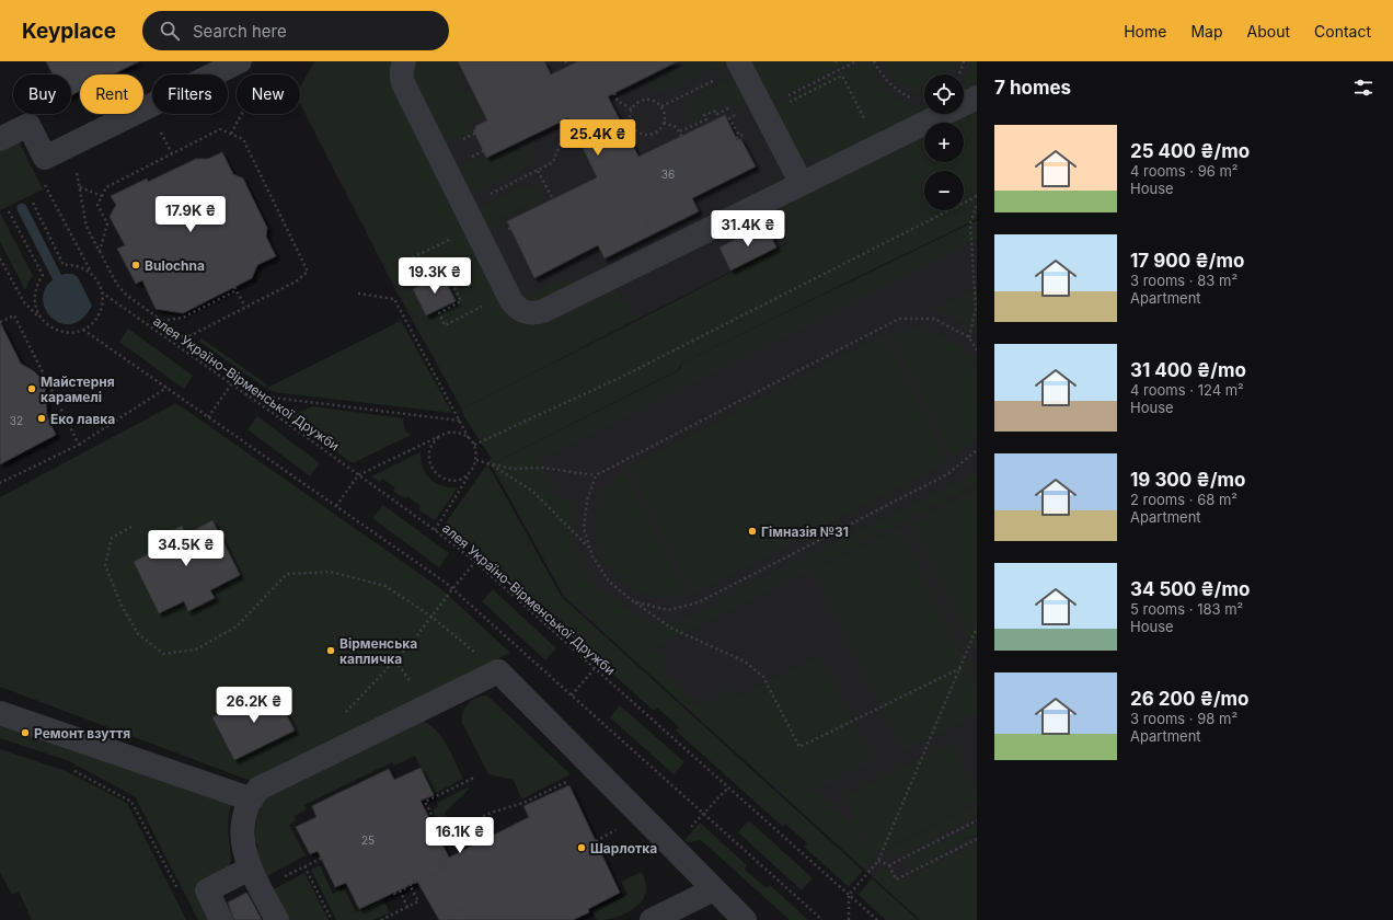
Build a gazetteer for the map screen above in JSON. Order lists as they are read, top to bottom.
{
  "streets": {
    "path": ["алея Україно-Вірменської Дружби"]
  },
  "places": [
    "Bulochna",
    "Майстерня карамелі",
    "Еко лавка",
    "Гімназія №31",
    "Вірменська капличка",
    "Ремонт взуття",
    "Шарлотка"
  ],
  "house_numbers": ["36", "32", "25"],
  "page": {
    "header": "Keyplace",
    "search": "Search here",
    "nav": [
      "Home",
      "Map",
      "About",
      "Contact"
    ],
    "heading": "7 homes",
    "map_buttons": ["+", "−"],
    "chip": [
      "Buy",
      "Rent",
      "Filters",
      "New"
    ],
    "list": [
      {
        "name": "25 400 ₴/mo",
        "note": "4 rooms · 96 m² · House"
      },
      {
        "name": "17 900 ₴/mo",
        "note": "3 rooms · 83 m² · Apartment"
      },
      {
        "name": "31 400 ₴/mo",
        "note": "4 rooms · 124 m² · House"
      },
      {
        "name": "19 300 ₴/mo",
        "note": "2 rooms · 68 m² · Apartment"
      },
      {
        "name": "34 500 ₴/mo",
        "note": "5 rooms · 183 m² · House"
      },
      {
        "name": "26 200 ₴/mo",
        "note": "3 rooms · 98 m² · Apartment"
      }
    ],
    "price": [
      "25.4K ₴",
      "17.9K ₴",
      "31.4K ₴",
      "19.3K ₴",
      "34.5K ₴",
      "26.2K ₴",
      "16.1K ₴"
    ]
  }
}
